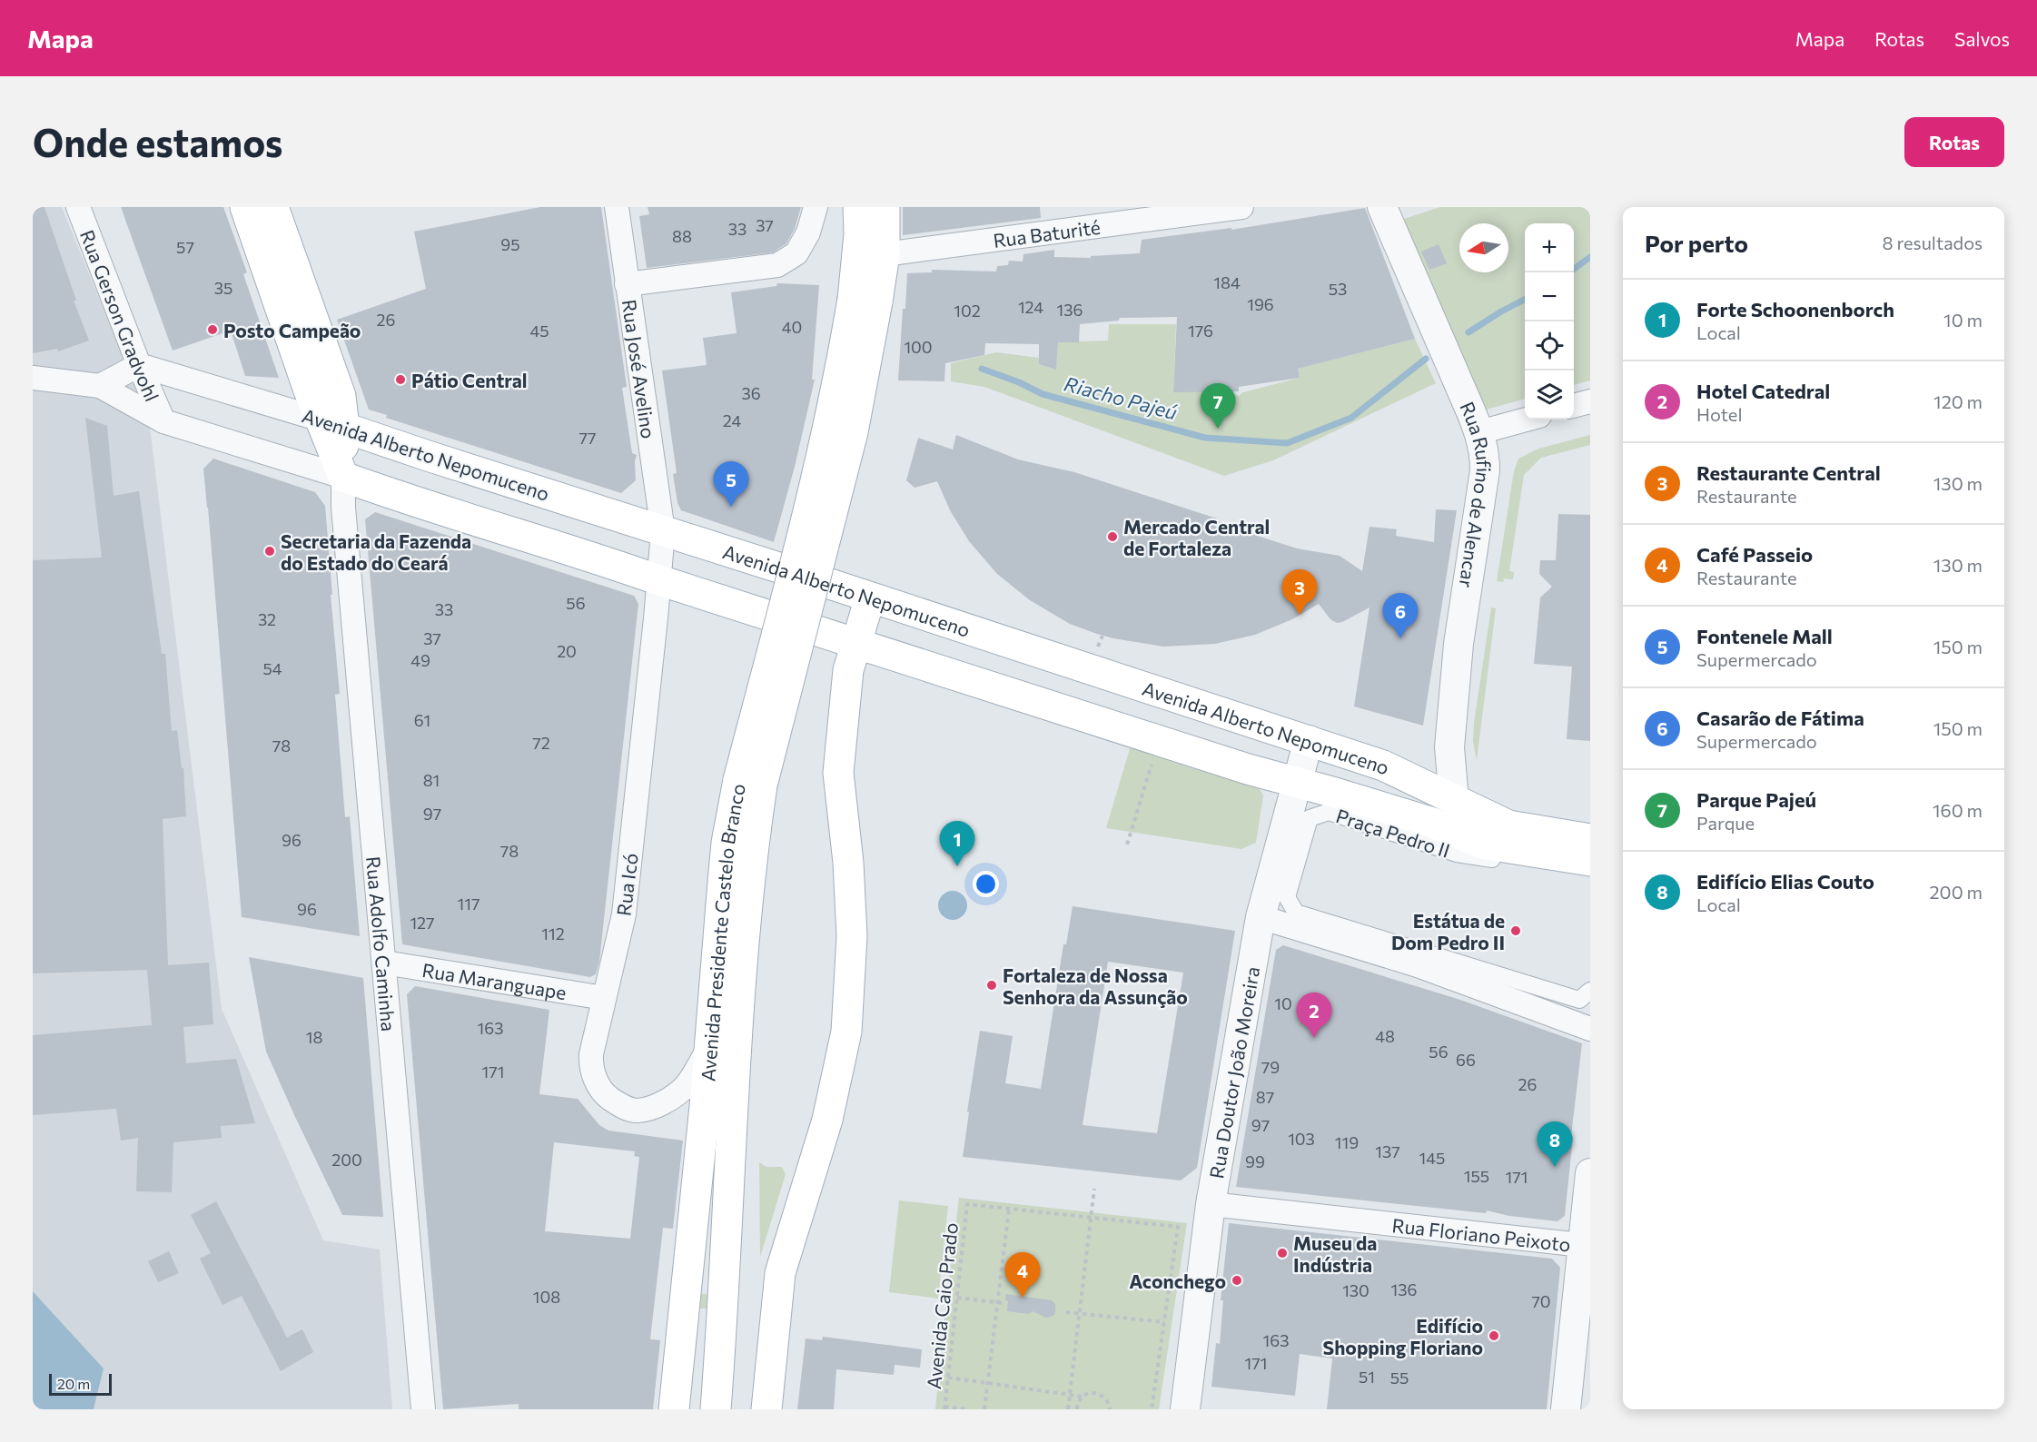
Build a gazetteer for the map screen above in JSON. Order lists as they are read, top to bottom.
{
  "streets": {
    "main road": ["Avenida Alberto Nepomuceno", "Avenida Presidente Castelo Branco"],
    "street": [
      "Rua Baturité",
      "Rua Gerson Gradvohl",
      "Rua José Avelino",
      "Rua Rufino de Alencar",
      "Praça Pedro II",
      "Rua Icó",
      "Rua Adolfo Caminha",
      "Rua Maranguape",
      "Rua Doutor João Moreira",
      "Rua Floriano Peixoto"
    ],
    "path": ["Avenida Caio Prado"]
  },
  "crossings": [
    ["Rua Baturité", "Avenida Presidente Castelo Branco"],
    ["Rua Gerson Gradvohl", "Avenida Alberto Nepomuceno"],
    ["Rua José Avelino", "Avenida Alberto Nepomuceno"],
    ["Rua José Avelino", "Rua Icó"],
    ["Avenida Alberto Nepomuceno", "Rua Rufino de Alencar"],
    ["Avenida Alberto Nepomuceno", "Rua Icó"],
    ["Avenida Alberto Nepomuceno", "Rua Adolfo Caminha"],
    ["Avenida Alberto Nepomuceno", "Rua Doutor João Moreira"],
    ["Rua Icó", "Avenida Presidente Castelo Branco"],
    ["Rua Icó", "Rua Maranguape"],
    ["Rua Adolfo Caminha", "Rua Maranguape"],
    ["Rua Doutor João Moreira", "Rua Floriano Peixoto"]
  ],
  "water": ["Riacho Pajeú"],
  "places": [
    "Posto Campeão",
    "Pátio Central",
    "Mercado Central de Fortaleza",
    "Secretaria da Fazenda do Estado do Ceará",
    "Estátua de Dom Pedro II",
    "Fortaleza de Nossa Senhora da Assunção",
    "Museu da Indústria",
    "Aconchego",
    "Edifício Shopping Floriano"
  ],
  "house_numbers": [
    "37",
    "33",
    "88",
    "95",
    "57",
    "184",
    "35",
    "53",
    "196",
    "124",
    "136",
    "102",
    "26",
    "40",
    "45",
    "176",
    "100",
    "36",
    "24",
    "77",
    "56",
    "33",
    "32",
    "37",
    "20",
    "49",
    "54",
    "61",
    "72",
    "78",
    "81",
    "97",
    "96",
    "78",
    "117",
    "96",
    "127",
    "112",
    "10",
    "163",
    "48",
    "18",
    "56",
    "66",
    "79",
    "171",
    "26",
    "87",
    "97",
    "103",
    "119",
    "137",
    "145",
    "200",
    "99",
    "155",
    "171",
    "136",
    "130",
    "108",
    "70",
    "163",
    "171",
    "51",
    "55"
  ],
  "scale_bar": "20 m",
  "north": "left",
  "page": {
    "header": "Mapa",
    "nav": ["Mapa", "Rotas", "Salvos"],
    "buttons": "Rotas",
    "title": "Onde estamos",
    "heading": ["Por perto", "8 resultados"],
    "map_buttons": ["+", "−"],
    "list": [
      {
        "mark": "1",
        "name": "Forte Schoonenborch",
        "note": "Local",
        "value": "10 m"
      },
      {
        "mark": "2",
        "name": "Hotel Catedral",
        "note": "Hotel",
        "value": "120 m"
      },
      {
        "mark": "3",
        "name": "Restaurante Central",
        "note": "Restaurante",
        "value": "130 m"
      },
      {
        "mark": "4",
        "name": "Café Passeio",
        "note": "Restaurante",
        "value": "130 m"
      },
      {
        "mark": "5",
        "name": "Fontenele Mall",
        "note": "Supermercado",
        "value": "150 m"
      },
      {
        "mark": "6",
        "name": "Casarão de Fátima",
        "note": "Supermercado",
        "value": "150 m"
      },
      {
        "mark": "7",
        "name": "Parque Pajeú",
        "note": "Parque",
        "value": "160 m"
      },
      {
        "mark": "8",
        "name": "Edifício Elias Couto",
        "note": "Local",
        "value": "200 m"
      }
    ],
    "pins": [
      "7",
      "5",
      "3",
      "6",
      "1",
      "2",
      "8",
      "4"
    ],
    "scale": "20 m"
  }
}
